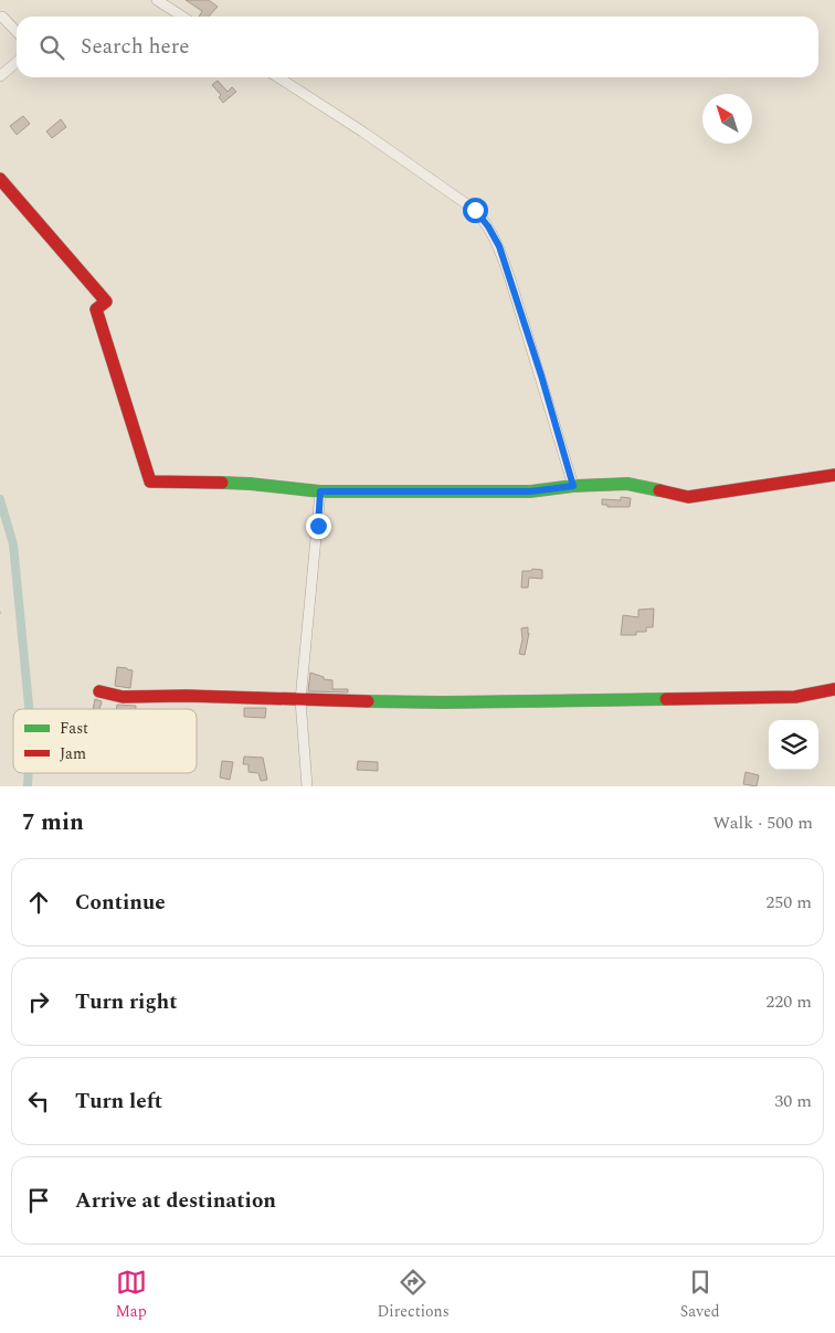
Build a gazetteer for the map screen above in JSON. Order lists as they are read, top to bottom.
{
  "legend": ["Fast", "Jam"],
  "north": "top left",
  "page": {
    "search": "Search here",
    "heading": ["7 min", "Walk · 500 m"],
    "list": [
      ["Continue", "250 m"],
      ["Turn right", "220 m"],
      ["Turn left", "30 m"],
      "Arrive at destination"
    ],
    "nav": ["Map", "Directions", "Saved"]
  }
}
